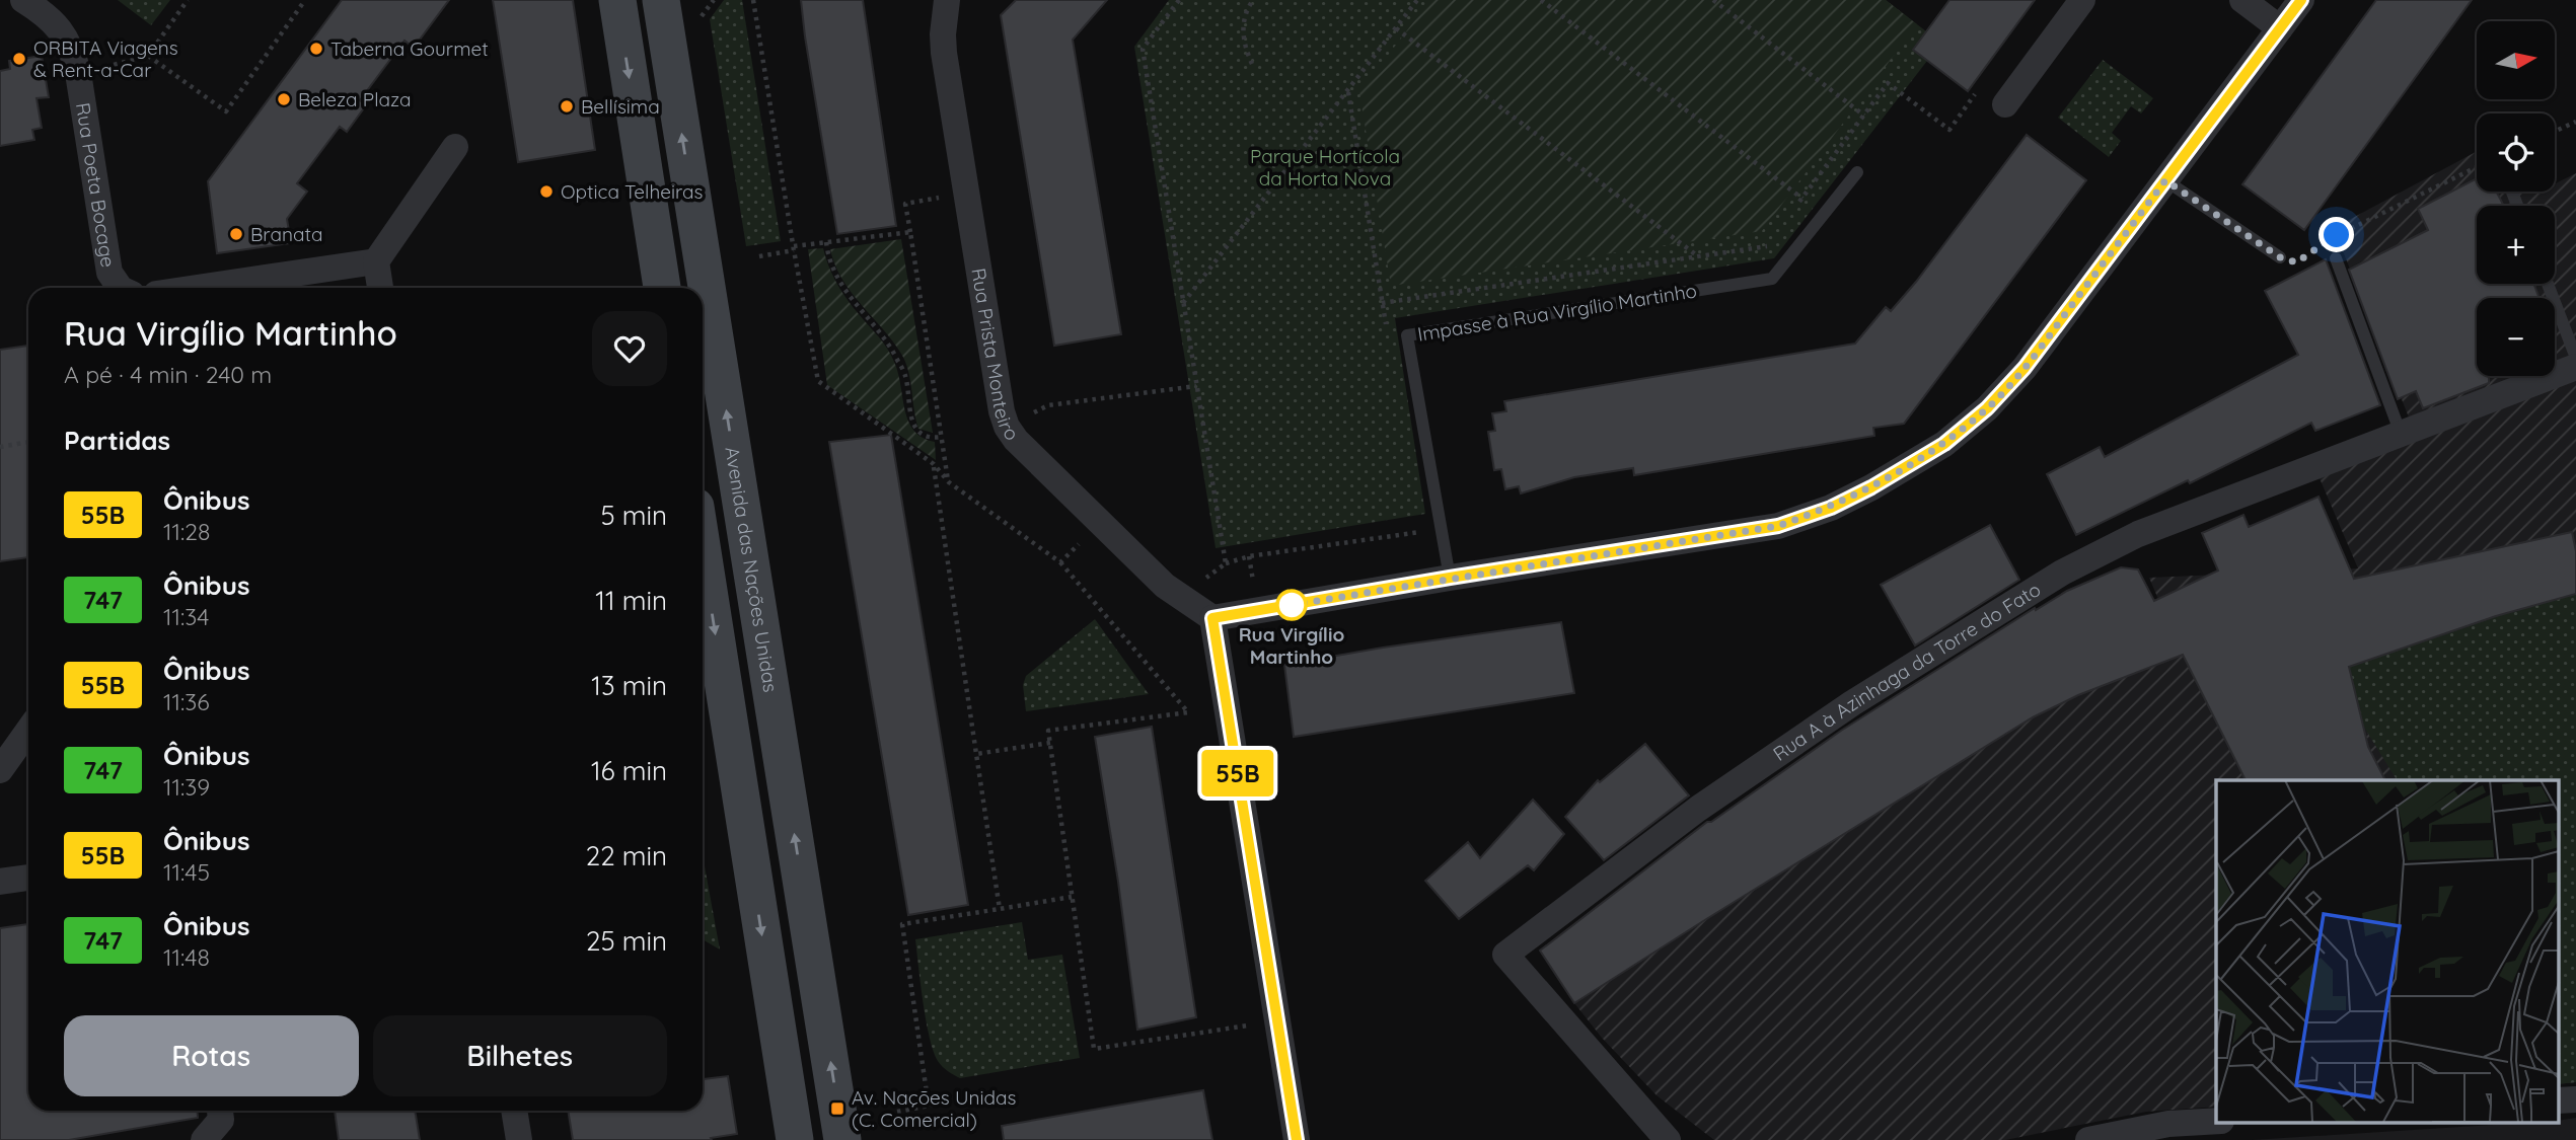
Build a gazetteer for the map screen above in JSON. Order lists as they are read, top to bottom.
{
  "streets": {
    "main road": ["Avenida das Nações Unidas"],
    "street": ["Rua Poeta Bocage", "Rua Prista Monteiro", "Rua A à Azinhaga da Torre do Fato"],
    "lane": ["Impasse à Rua Virgílio Martinho"]
  },
  "parks": ["Parque Hortícola da Horta Nova"],
  "places": {
    "other": [
      "Taberna Gourmet",
      "ORBITA Viagens & Rent-a-Car",
      "Beleza Plaza",
      "Bellísima",
      "Optica Telheiras",
      "Branata",
      "Rua Virgílio Martinho"
    ],
    "transit": ["Av. Nações Unidas (C. Comercial)"]
  },
  "lines": ["bus line 55B"],
  "north": "right",
  "page": {
    "on_map": "55B",
    "map_buttons": ["+", "−"],
    "heading": [
      ["Rua Virgílio Martinho", "A pé · 4 min · 240 m"],
      "Partidas"
    ],
    "list": [
      {
        "mark": "55B",
        "name": "Ônibus",
        "note": "11:28",
        "value": "5 min"
      },
      {
        "mark": "747",
        "name": "Ônibus",
        "note": "11:34",
        "value": "11 min"
      },
      {
        "mark": "55B",
        "name": "Ônibus",
        "note": "11:36",
        "value": "13 min"
      },
      {
        "mark": "747",
        "name": "Ônibus",
        "note": "11:39",
        "value": "16 min"
      },
      {
        "mark": "55B",
        "name": "Ônibus",
        "note": "11:45",
        "value": "22 min"
      },
      {
        "mark": "747",
        "name": "Ônibus",
        "note": "11:48",
        "value": "25 min"
      }
    ],
    "buttons": ["Rotas", "Bilhetes"]
  }
}
